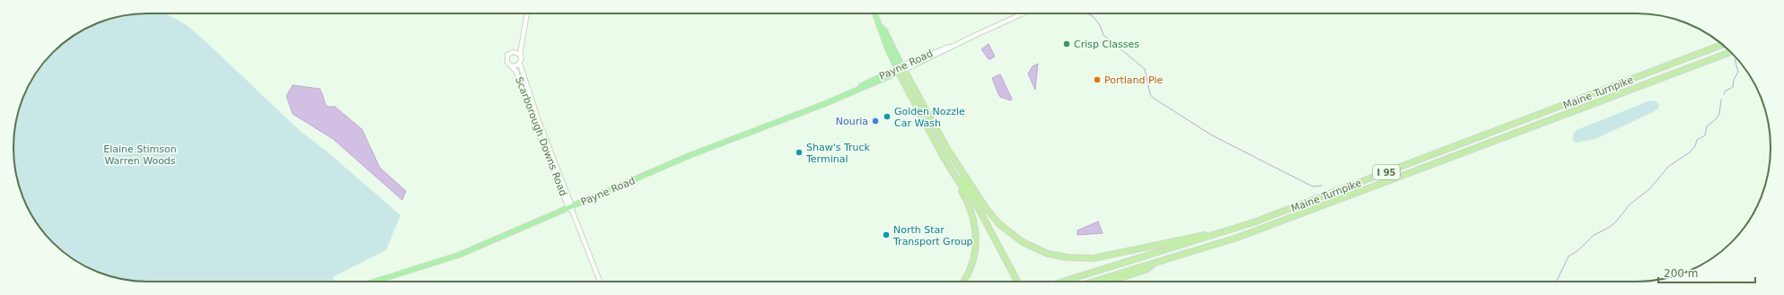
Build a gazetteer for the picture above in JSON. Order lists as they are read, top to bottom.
{
  "streets": {
    "highway": ["Maine Turnpike", "I 95"],
    "main road": ["Payne Road"],
    "street": ["Scarborough Downs Road"]
  },
  "crossings": [
    ["Payne Road", "Scarborough Downs Road"]
  ],
  "parks": ["Elaine Stimson Warren Woods"],
  "places": [
    "Crisp Classes",
    "Portland Pie",
    "Golden Nozzle Car Wash",
    "Nouria",
    "Shaw's Truck Terminal",
    "North Star Transport Group"
  ],
  "scale_bar": "200 m"
}
